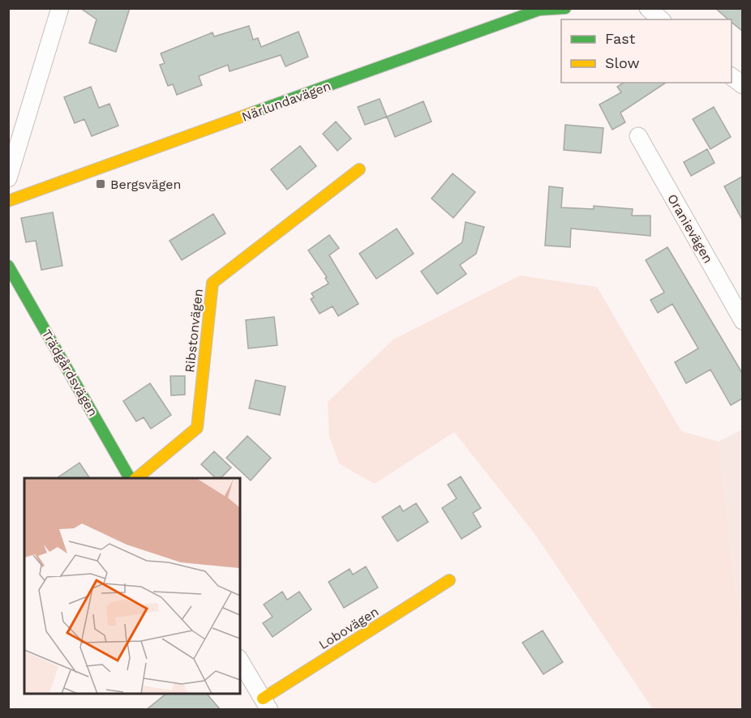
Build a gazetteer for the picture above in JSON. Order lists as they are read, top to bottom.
{
  "streets": {
    "street": [
      "Närlundavägen",
      "Oranievägen",
      "Ribstonvägen",
      "Trädgårdsvägen",
      "Lobovägen"
    ]
  },
  "places": {
    "transit": ["Bergsvägen"]
  },
  "legend": ["Fast", "Slow"]
}
